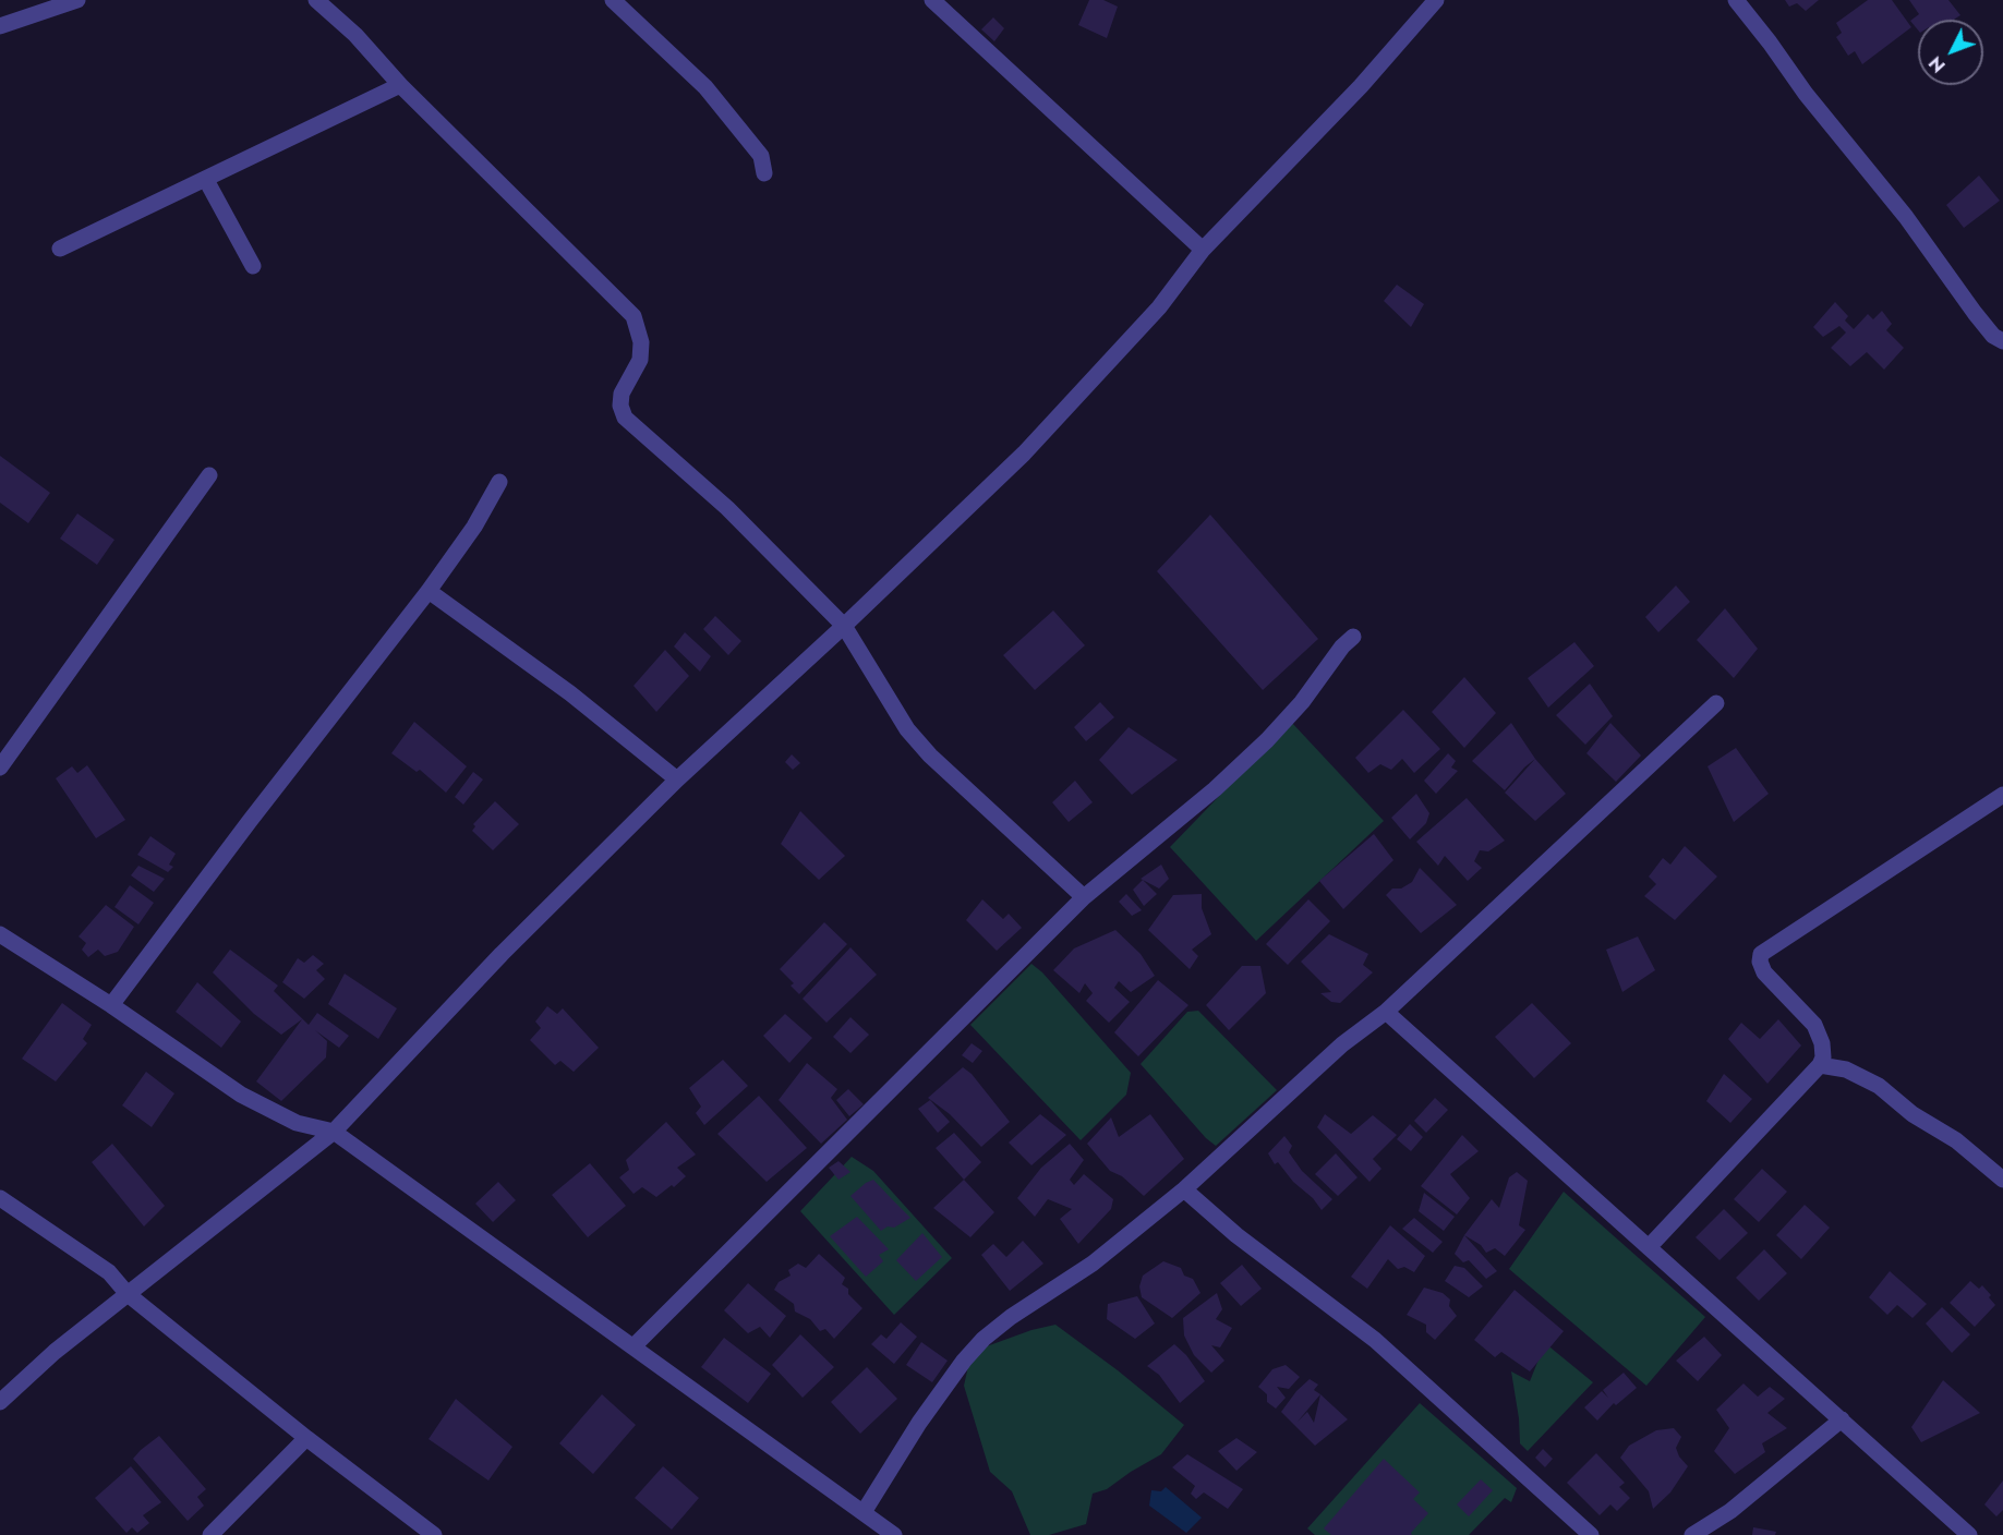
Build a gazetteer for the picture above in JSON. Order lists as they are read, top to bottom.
{
  "north": "bottom left"
}
